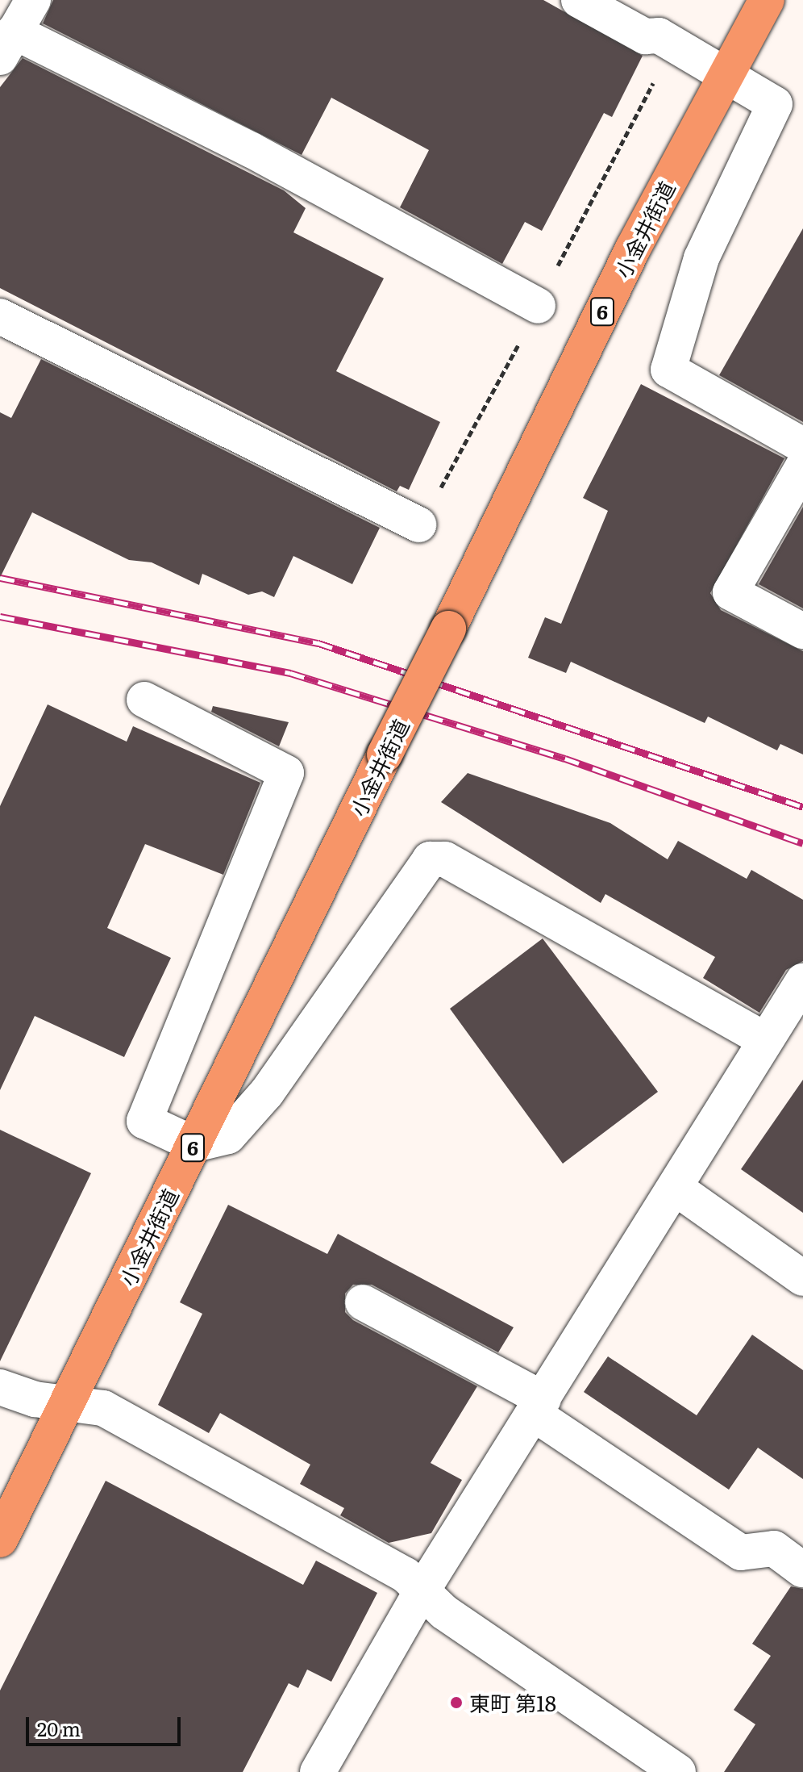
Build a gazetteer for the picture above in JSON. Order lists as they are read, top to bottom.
{
  "streets": {
    "main road": ["小金井街道", "6"]
  },
  "places": ["東町 第18"],
  "scale_bar": "20 m"
}
